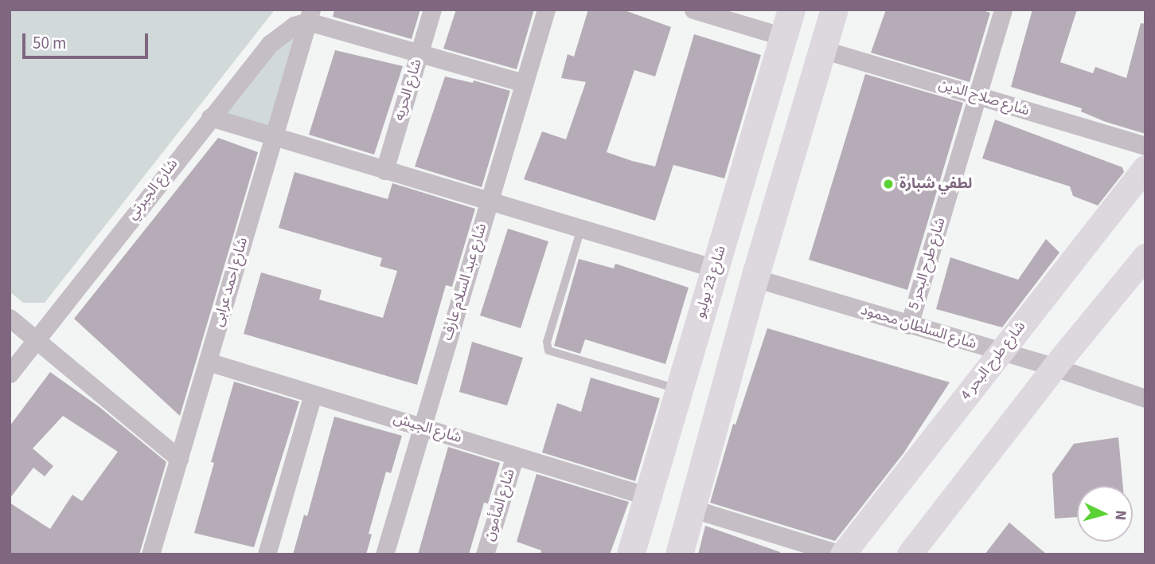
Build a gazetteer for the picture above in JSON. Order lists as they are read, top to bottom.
{
  "streets": {
    "main road": ["شارع 23 يوليو"],
    "street": [
      "شارع الحريه",
      "شارع صلاح الدين",
      "شارع الجبرتي",
      "شارع طرح البحر 5",
      "شارع احمد عرابى",
      "شارع عبد السلام عارف",
      "شارع السلطان محمود",
      "شارع طرح البحر 4",
      "شارع الجيش",
      "شارع المأمون"
    ]
  },
  "crossings": [
    ["شارع صلاح الدين", "شارع طرح البحر 5"],
    ["شارع الجبرتي", "شارع احمد عرابى"],
    ["شارع طرح البحر 5", "شارع السلطان محمود"],
    ["شارع احمد عرابى", "شارع الجيش"],
    ["شارع عبد السلام عارف", "شارع الجيش"],
    ["شارع 23 يوليو", "شارع الجيش"],
    ["شارع السلطان محمود", "شارع طرح البحر 4"],
    ["شارع الجيش", "شارع المأمون"]
  ],
  "places": ["لطفي شبارة"],
  "scale_bar": "50 m",
  "north": "right"
}
